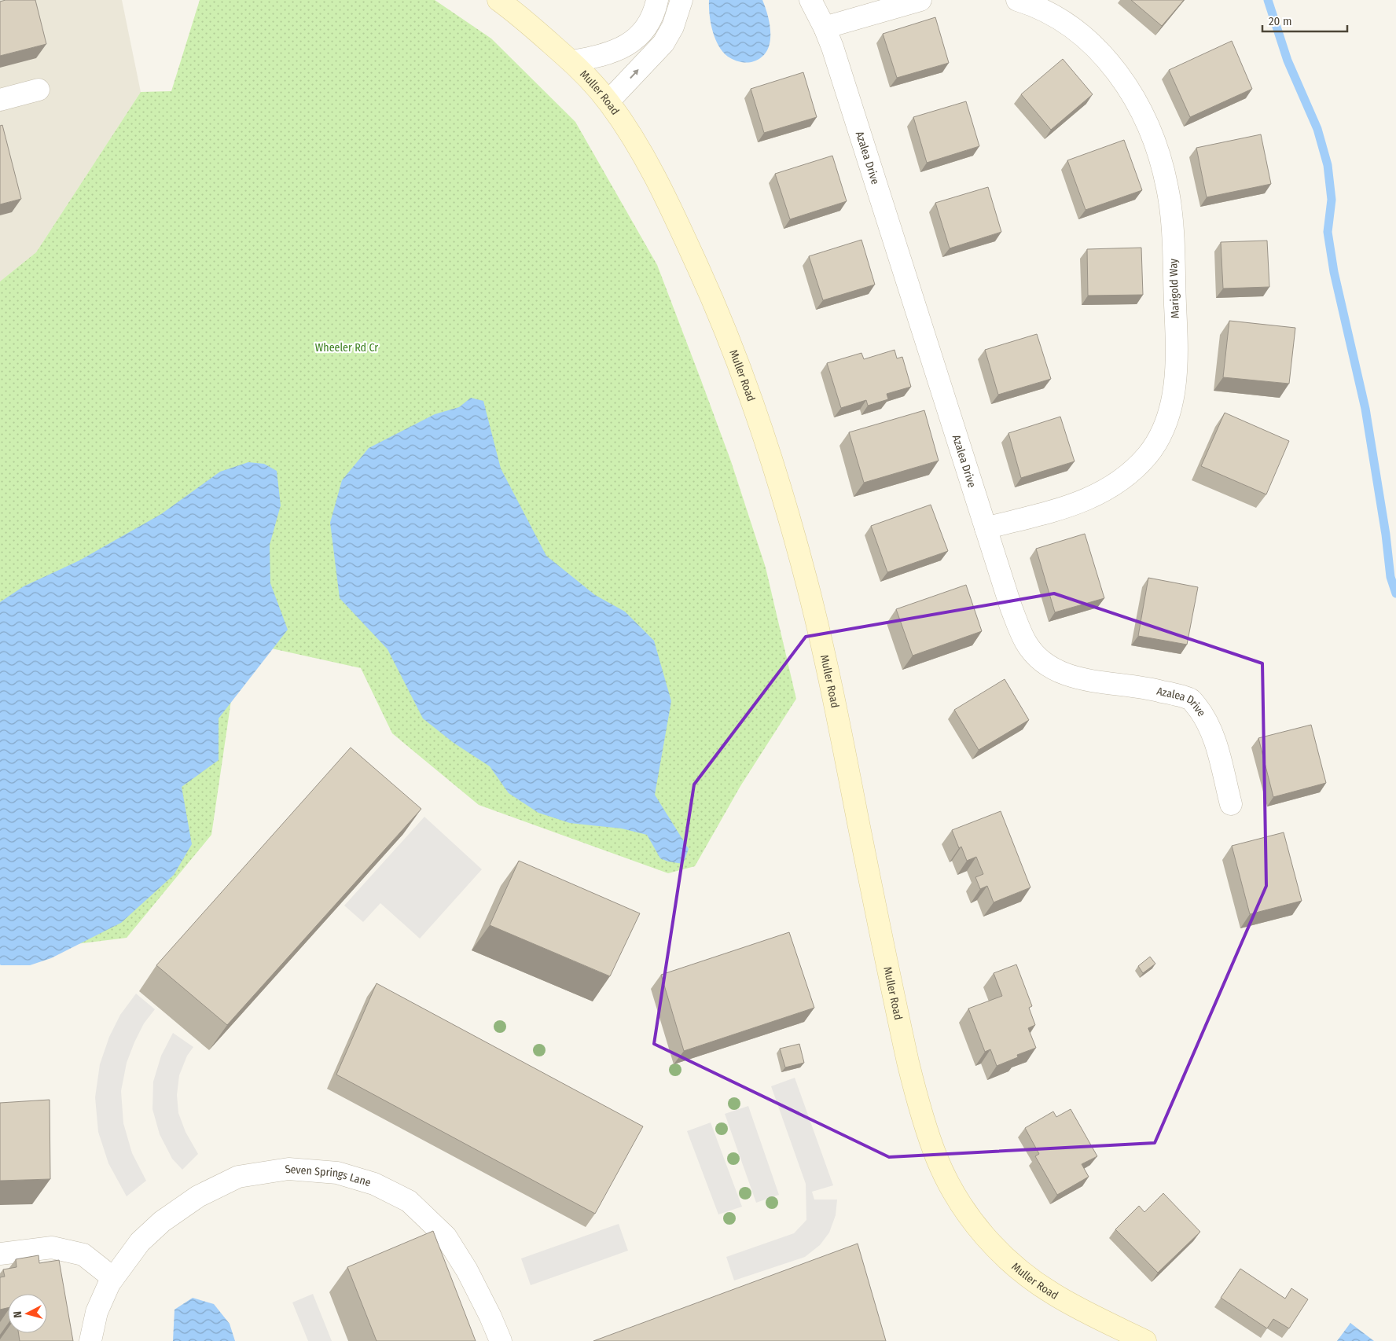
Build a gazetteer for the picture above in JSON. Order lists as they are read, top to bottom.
{
  "streets": {
    "street": [
      "Muller Road",
      "Azalea Drive",
      "Marigold Way",
      "Seven Springs Lane"
    ]
  },
  "crossings": [
    ["Azalea Drive", "Marigold Way"]
  ],
  "parks": ["Wheeler Rd Cr"],
  "scale_bar": "20 m",
  "north": "left"
}
